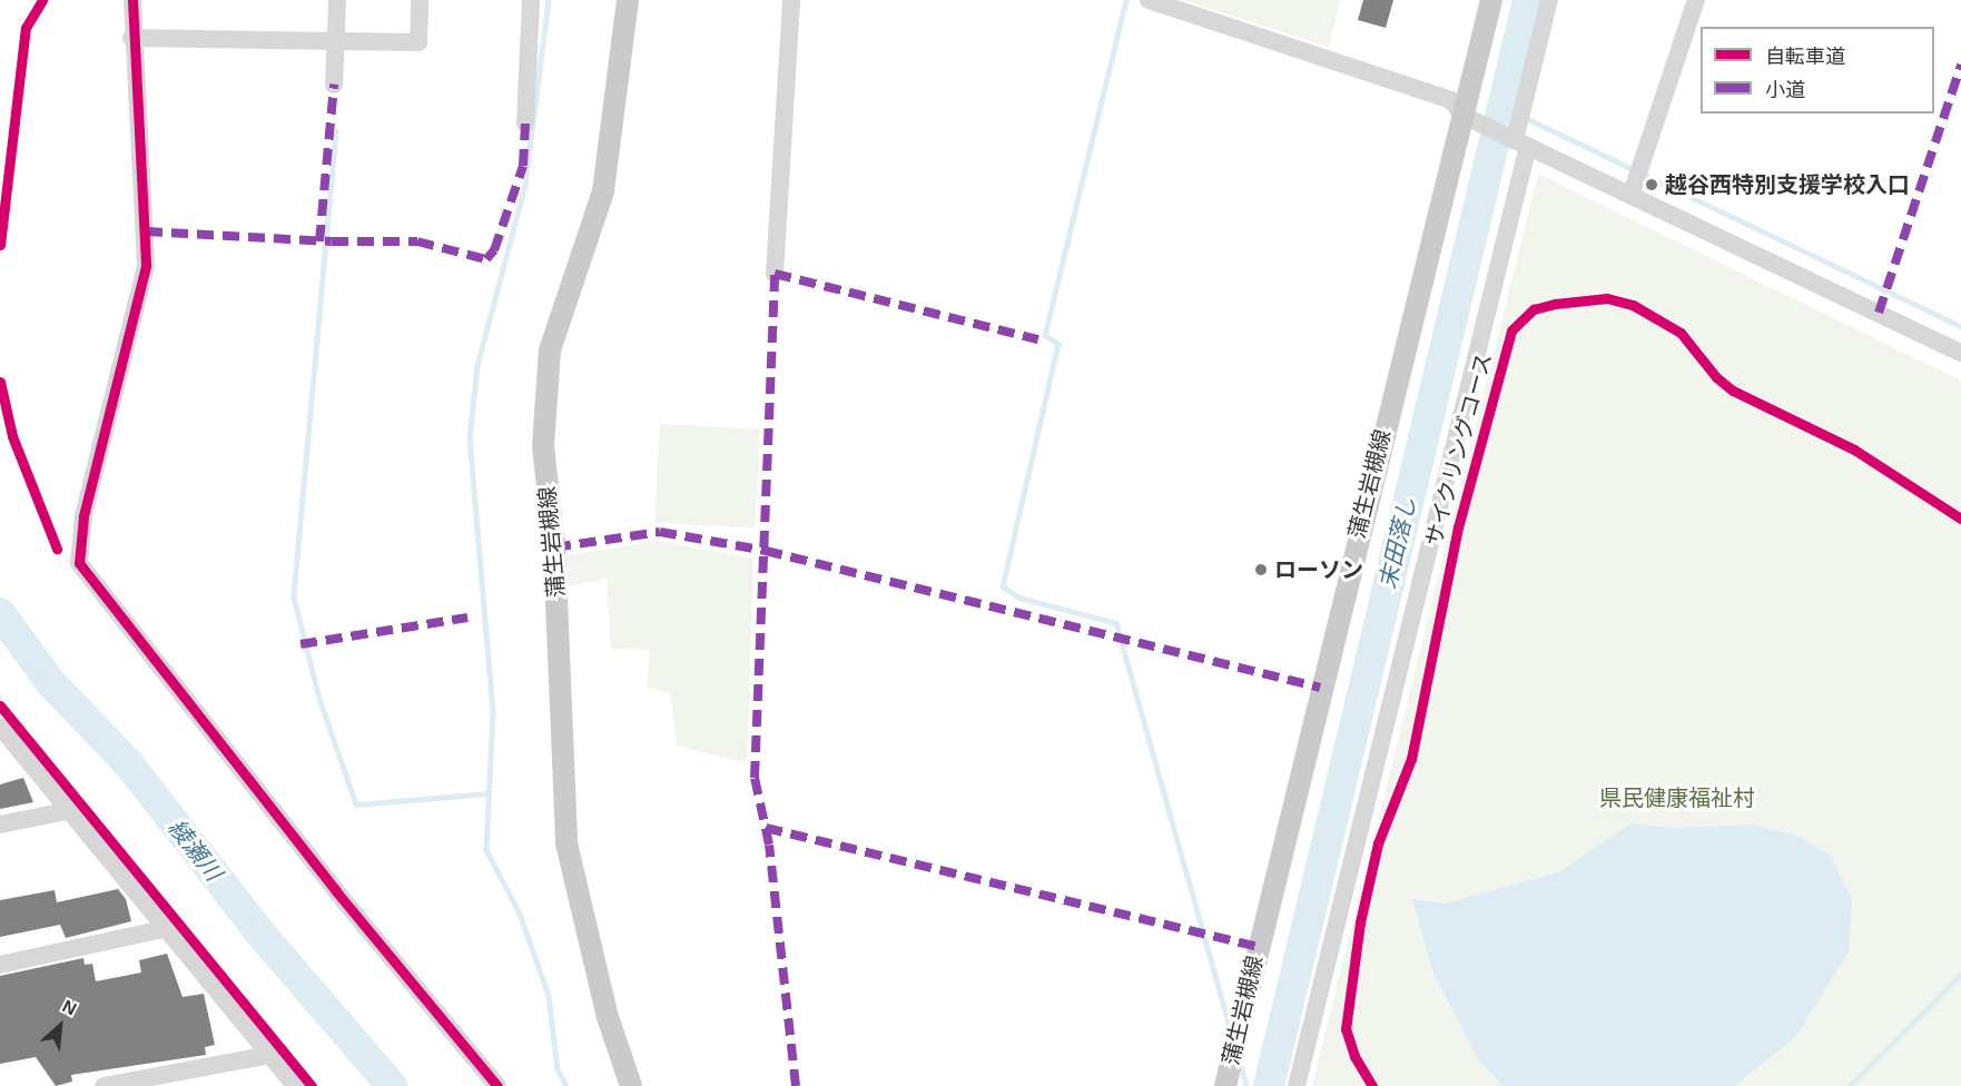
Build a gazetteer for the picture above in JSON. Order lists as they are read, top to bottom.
{
  "streets": {
    "main road": ["蒲生岩槻線"],
    "cycle path": ["サイクリングコース"]
  },
  "water": ["末田落し", "綾瀬川"],
  "parks": ["県民健康福祉村"],
  "places": ["越谷西特別支援学校入口", "ローソン"],
  "legend": ["自転車道", "小道"],
  "north": "top right"
}
